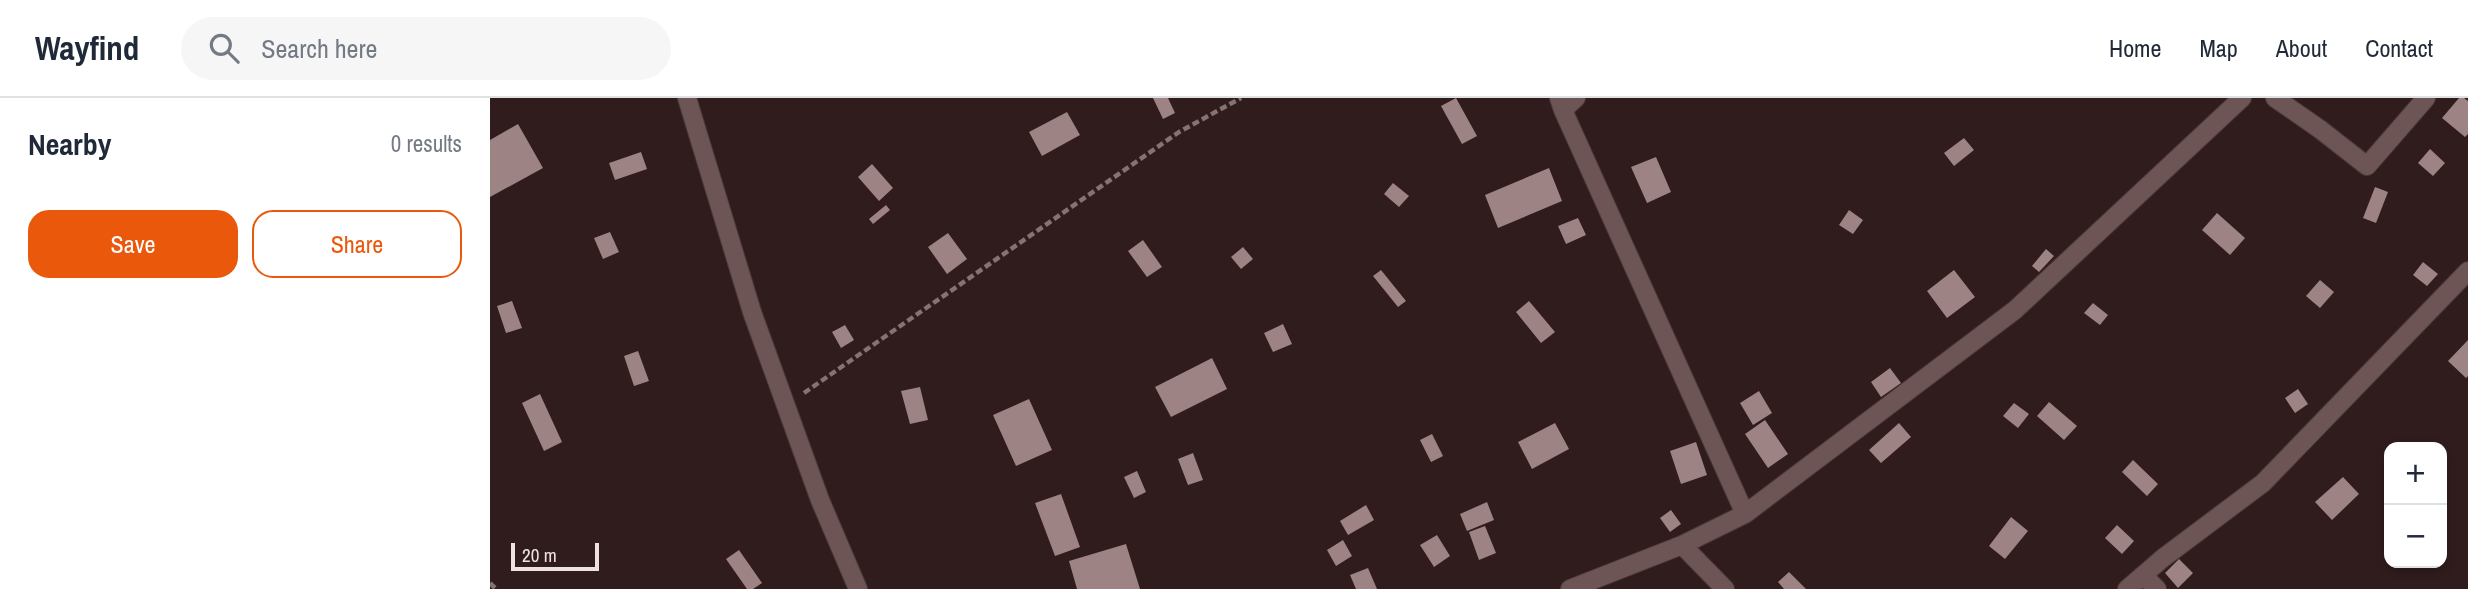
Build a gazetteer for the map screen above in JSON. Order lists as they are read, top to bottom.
{
  "scale_bar": "20 m",
  "page": {
    "header": "Wayfind",
    "search": "Search here",
    "nav": [
      "Home",
      "Map",
      "About",
      "Contact"
    ],
    "heading": ["Nearby", "0 results"],
    "buttons": ["Save", "Share"],
    "map_buttons": ["+", "−"],
    "scale": "20 m"
  }
}
